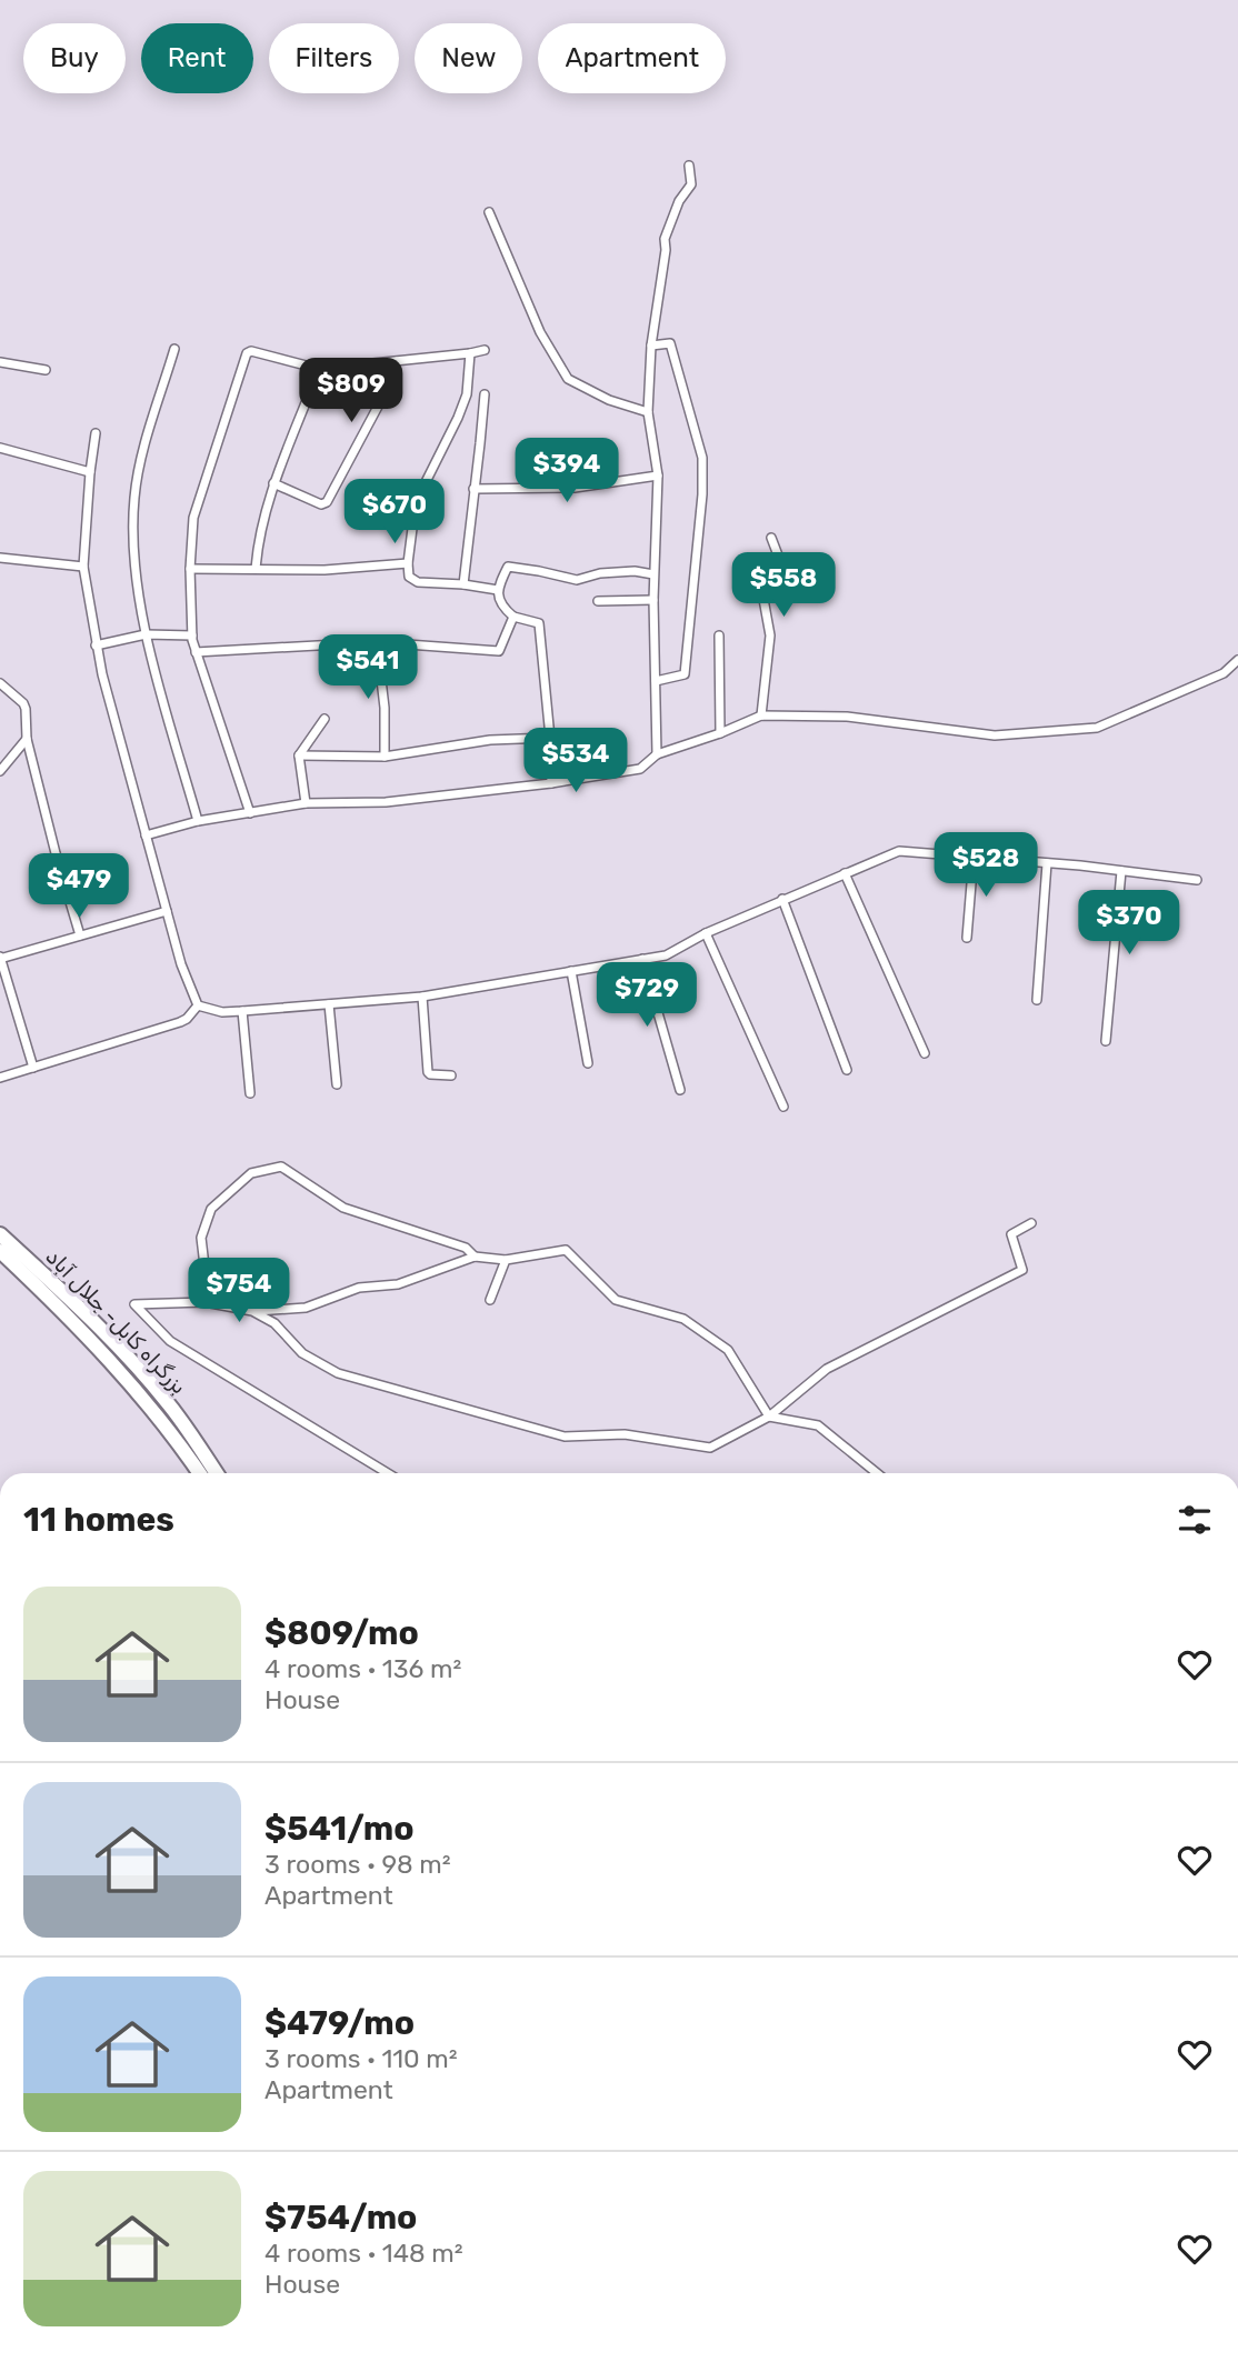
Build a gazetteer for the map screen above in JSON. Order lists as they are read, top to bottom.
{
  "streets": {
    "highway": ["بزرگراه کابل- جلال آباد"]
  },
  "page": {
    "chip": [
      "Buy",
      "Rent",
      "Filters",
      "New",
      "Apartment"
    ],
    "price": [
      "$809",
      "$394",
      "$670",
      "$558",
      "$541",
      "$534",
      "$528",
      "$479",
      "$370",
      "$729",
      "$754"
    ],
    "heading": "11 homes",
    "list": [
      {
        "name": "$809/mo",
        "note": "4 rooms · 136 m² · House"
      },
      {
        "name": "$541/mo",
        "note": "3 rooms · 98 m² · Apartment"
      },
      {
        "name": "$479/mo",
        "note": "3 rooms · 110 m² · Apartment"
      },
      {
        "name": "$754/mo",
        "note": "4 rooms · 148 m² · House"
      }
    ]
  }
}
